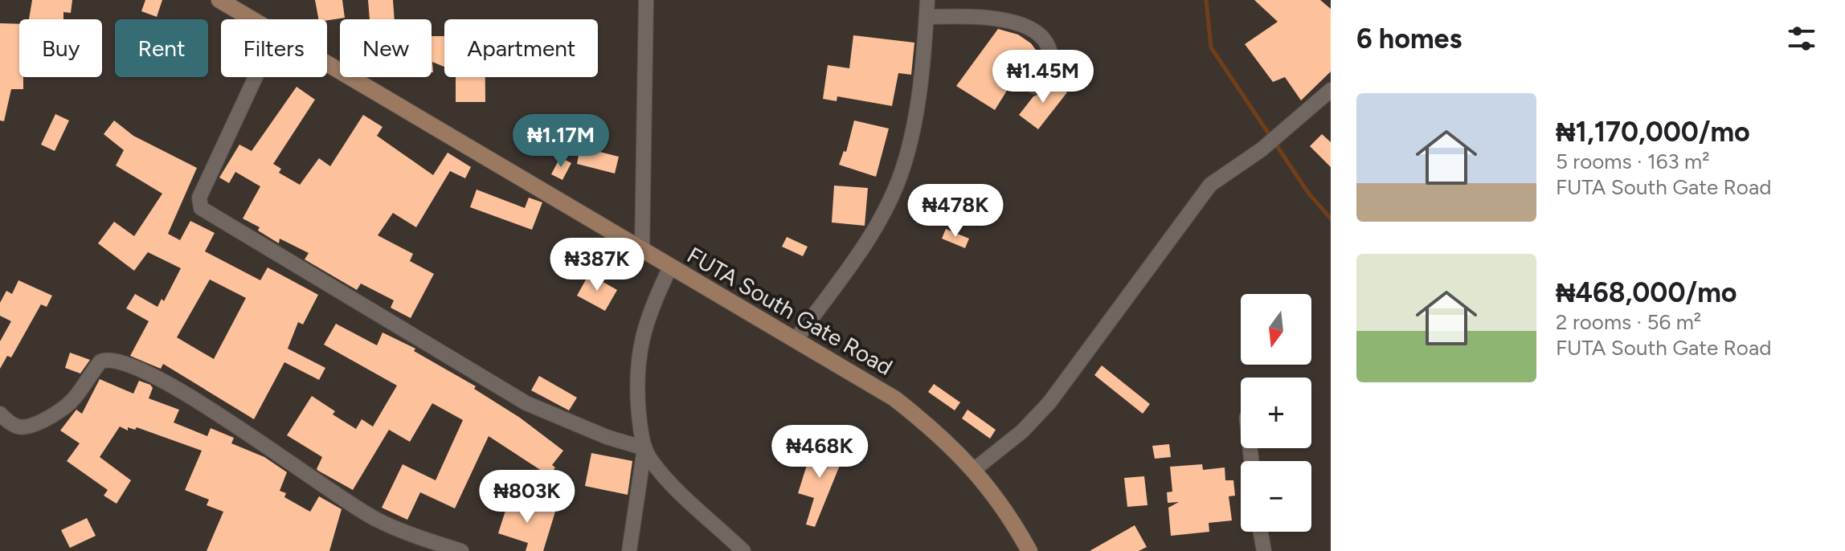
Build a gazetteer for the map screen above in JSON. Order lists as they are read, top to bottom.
{
  "streets": {
    "main road": ["FUTA South Gate Road"]
  },
  "north": "bottom",
  "page": {
    "heading": "6 homes",
    "chip": [
      "Buy",
      "Rent",
      "Filters",
      "New",
      "Apartment"
    ],
    "price": [
      "₦1.45M",
      "₦1.17M",
      "₦478K",
      "₦387K",
      "₦468K",
      "₦803K"
    ],
    "list": [
      {
        "name": "₦1,170,000/mo",
        "note": "5 rooms · 163 m² · FUTA South Gate Road"
      },
      {
        "name": "₦468,000/mo",
        "note": "2 rooms · 56 m² · FUTA South Gate Road"
      }
    ],
    "map_buttons": ["+", "−"]
  }
}
